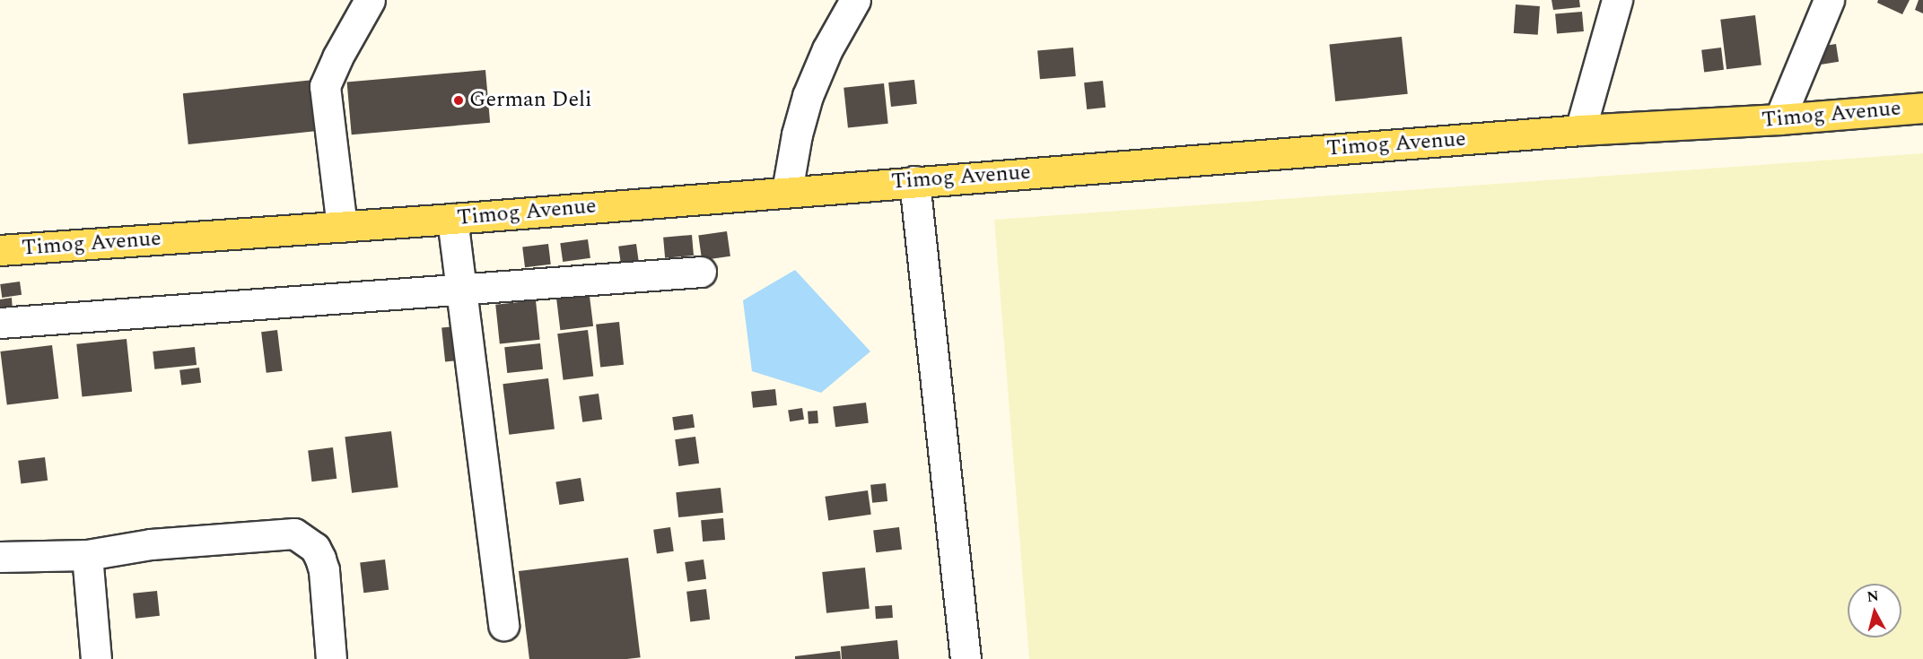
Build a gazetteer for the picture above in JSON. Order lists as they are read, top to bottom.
{
  "streets": {
    "main road": ["Timog Avenue"]
  },
  "places": ["German Deli"],
  "north": "top"
}
